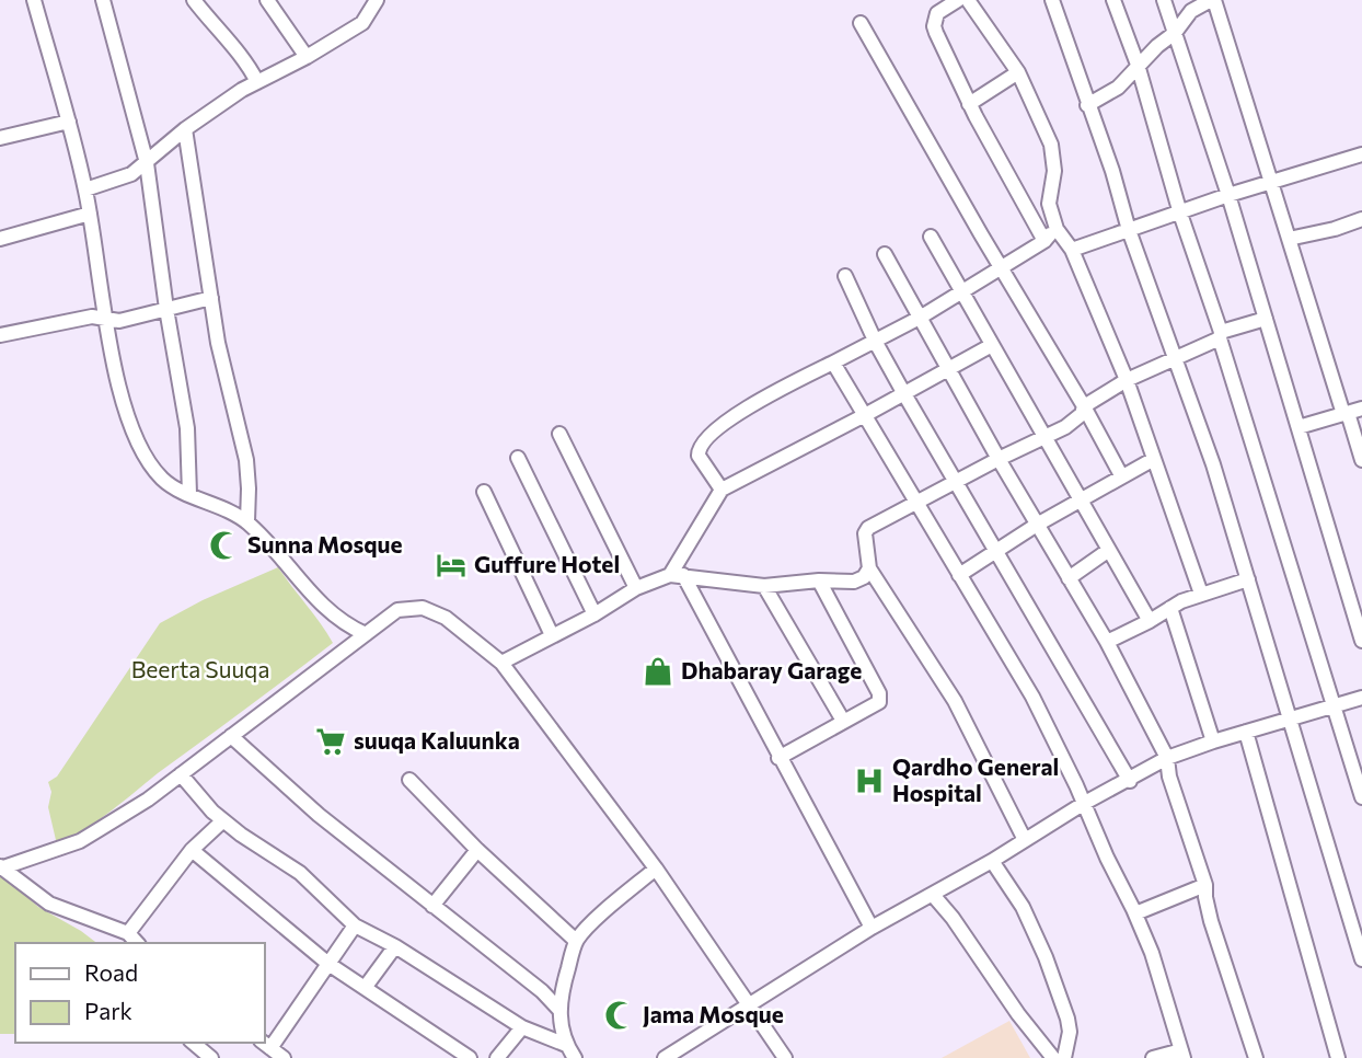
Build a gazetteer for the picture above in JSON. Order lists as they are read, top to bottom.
{
  "parks": ["Beerta Suuqa"],
  "places": {
    "mosque": ["Sunna Mosque", "Jama Mosque"],
    "hotel": ["Guffure Hotel"],
    "shop": ["Dhabaray Garage"],
    "supermarket": ["suuqa Kaluunka"],
    "hospital": ["Qardho General Hospital"]
  },
  "legend": ["Road", "Park"]
}
